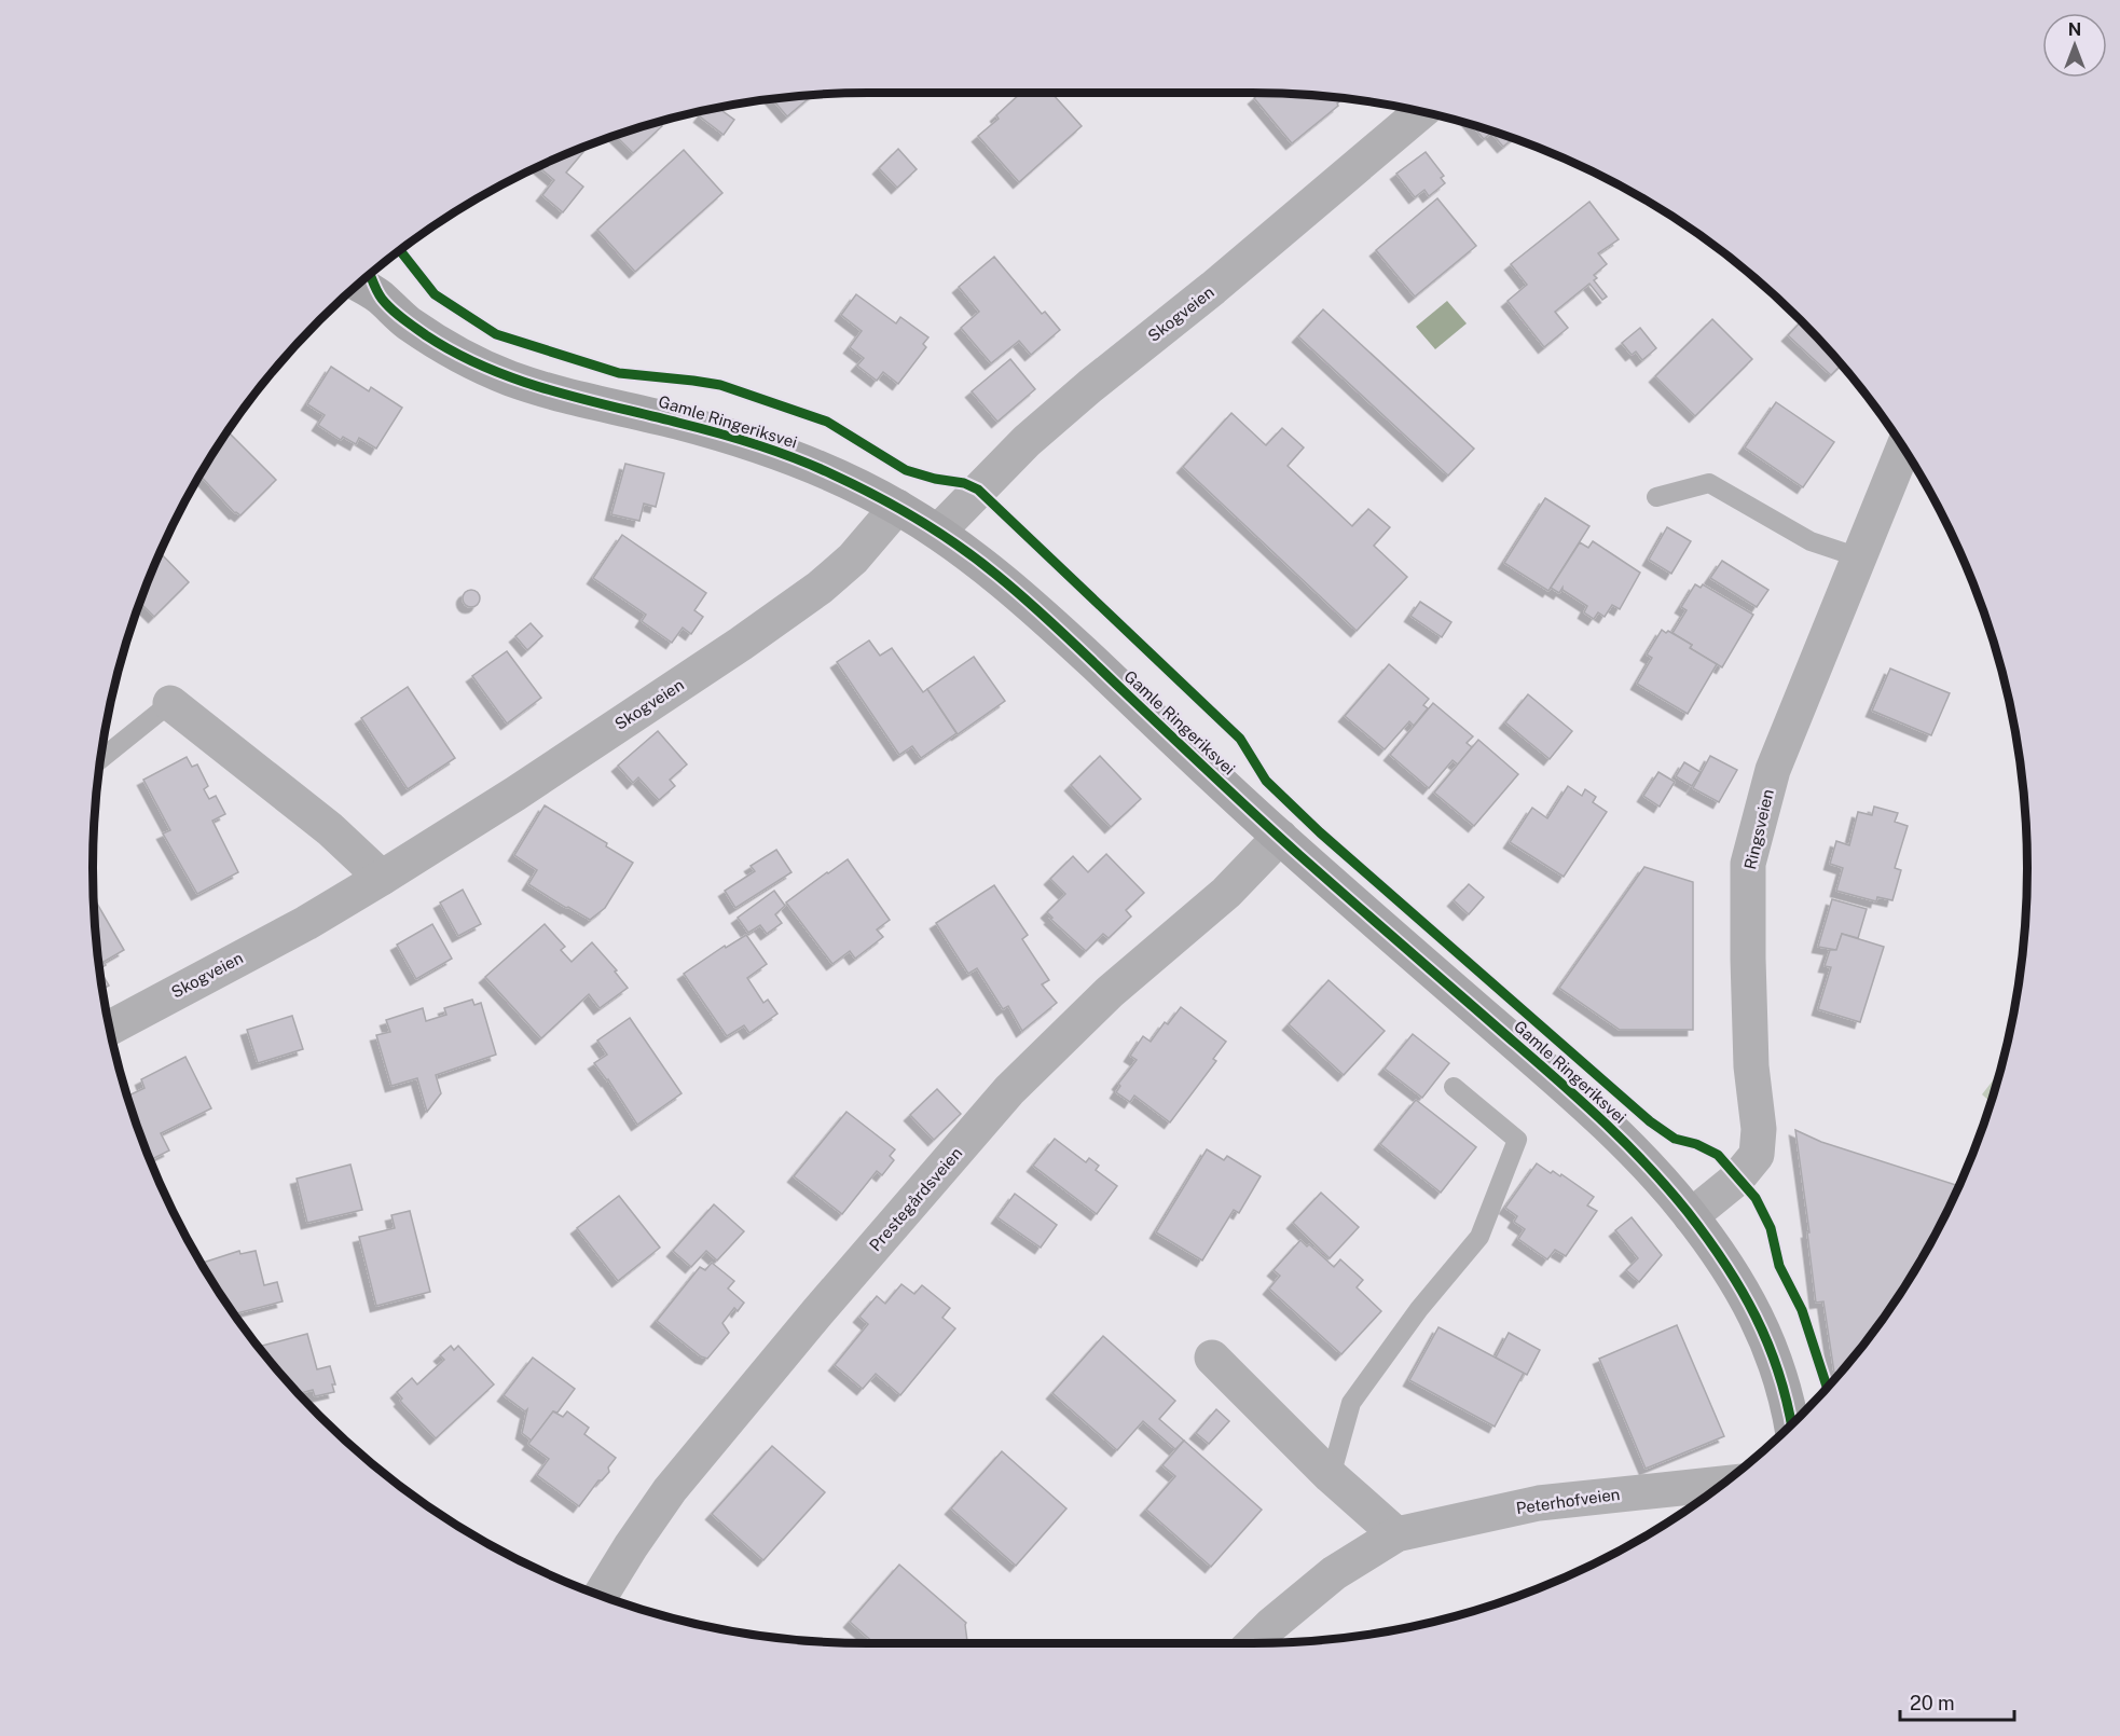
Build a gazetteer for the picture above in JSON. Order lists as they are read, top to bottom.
{
  "streets": {
    "main road": ["Gamle Ringeriksvei"],
    "street": [
      "Skogveien",
      "Ringsveien",
      "Prestegårdsveien",
      "Peterhofveien"
    ]
  },
  "crossings": [
    ["Skogveien", "Gamle Ringeriksvei"],
    ["Gamle Ringeriksvei", "Ringsveien"],
    ["Gamle Ringeriksvei", "Prestegårdsveien"]
  ],
  "scale_bar": "20 m",
  "north": "top"
}
